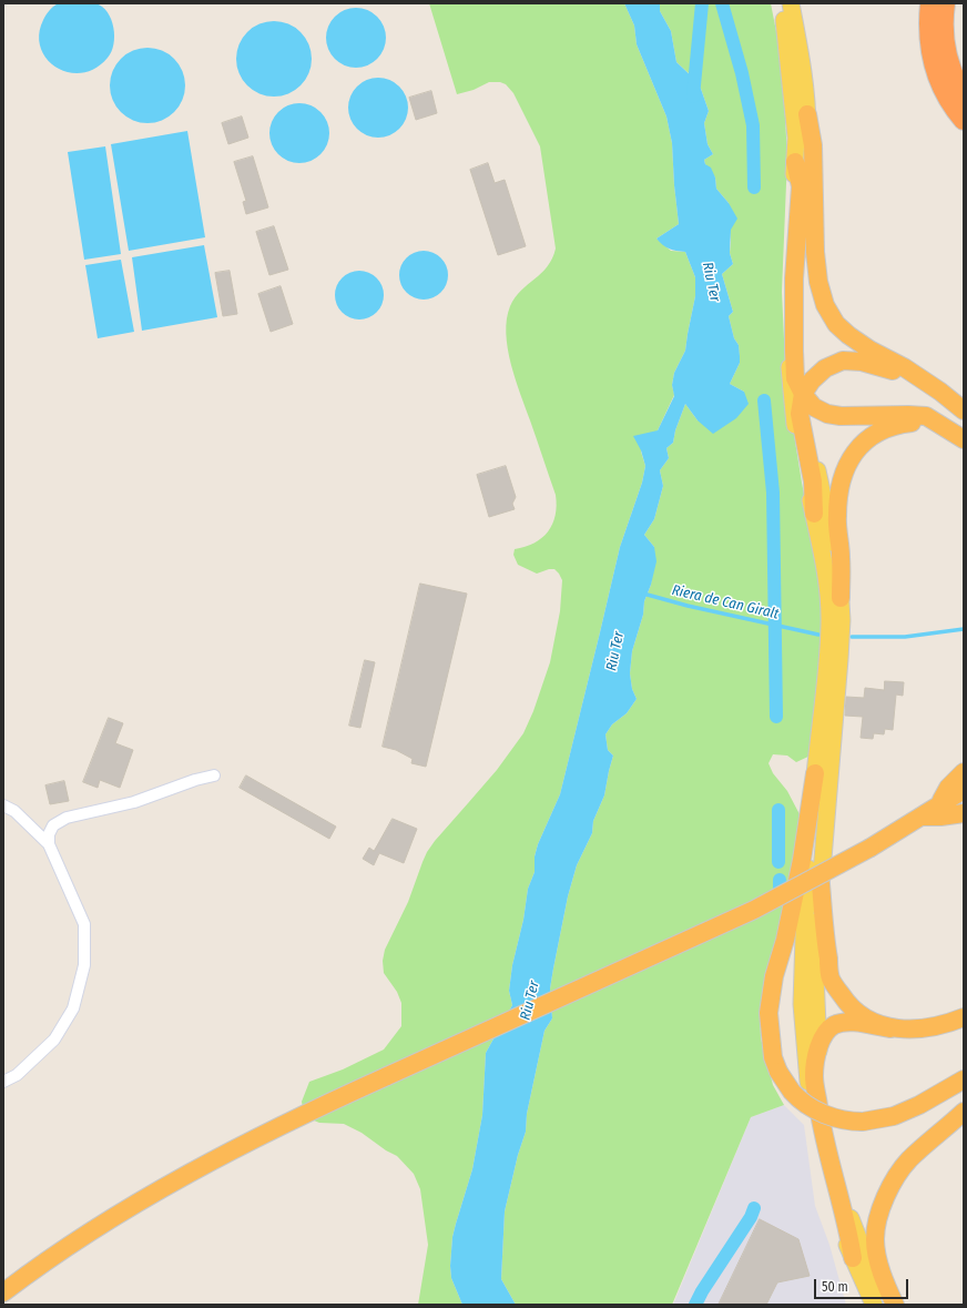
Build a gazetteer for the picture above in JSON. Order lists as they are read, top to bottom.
{
  "water": ["Riu Ter", "Riera de Can Giralt"],
  "scale_bar": "50 m"
}
